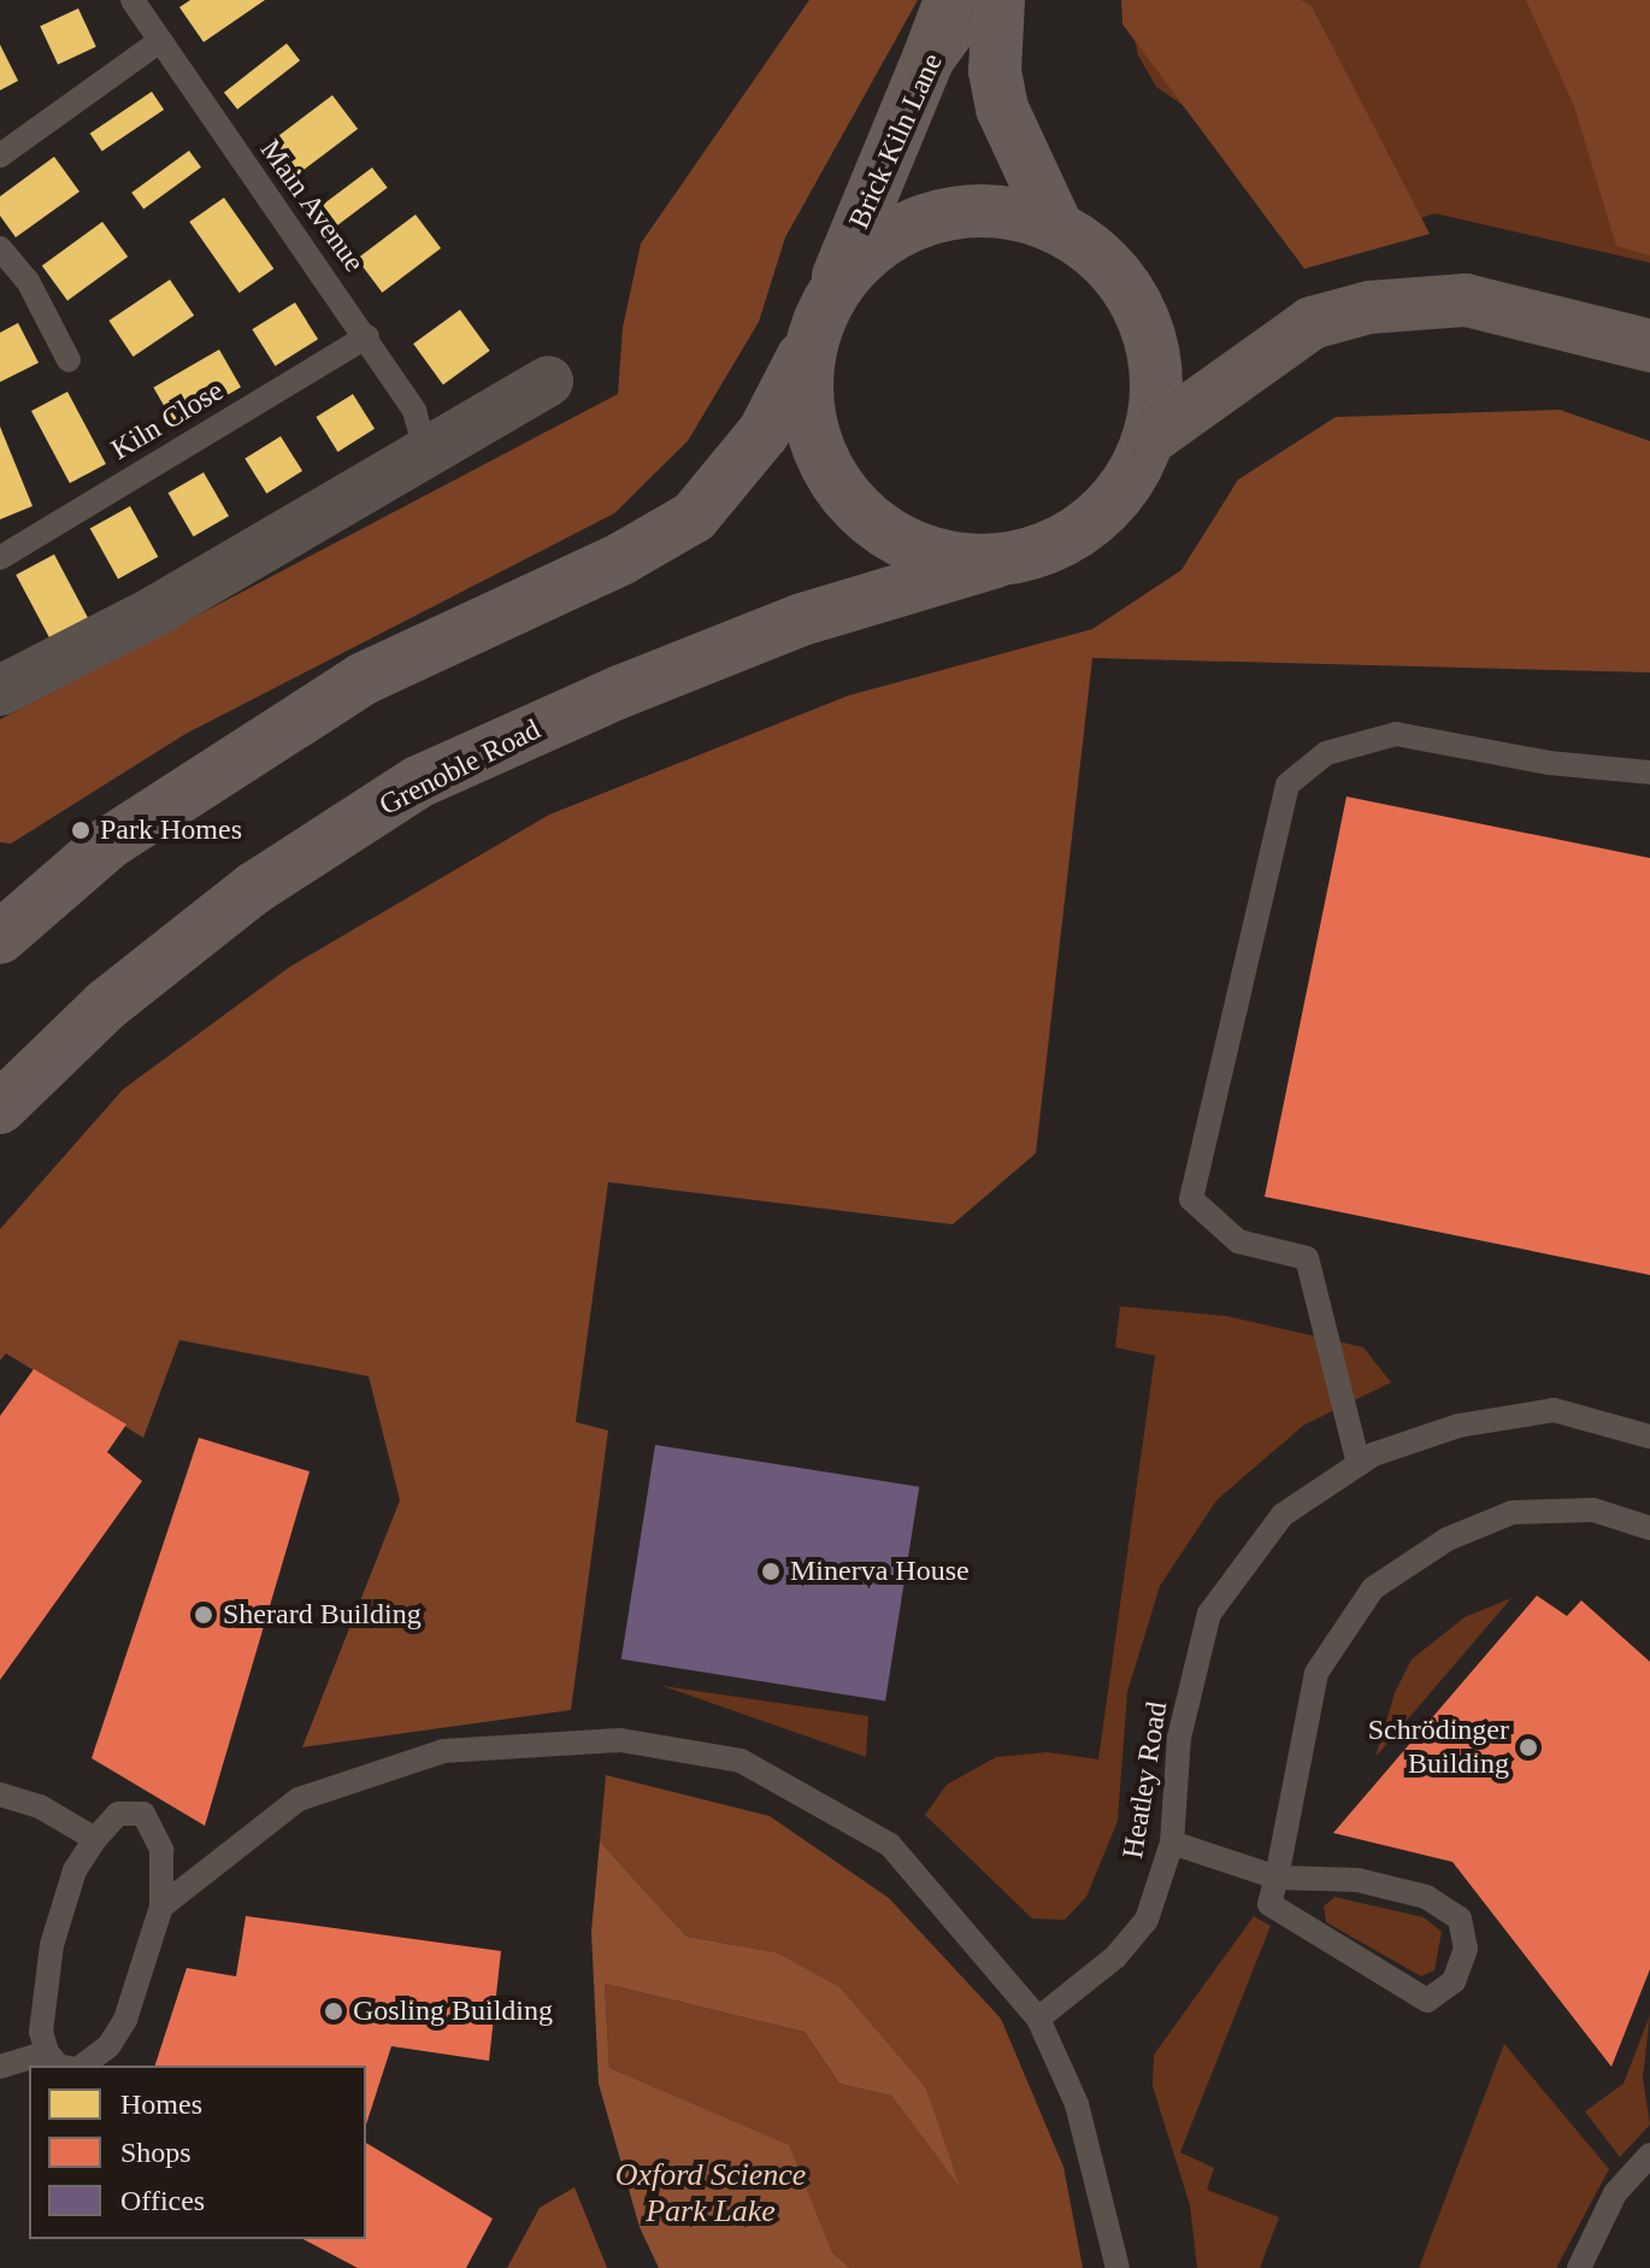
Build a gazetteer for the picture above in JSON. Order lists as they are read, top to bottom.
{
  "streets": {
    "street": ["Brick Kiln Lane", "Grenoble Road"],
    "lane": ["Main Avenue", "Kiln Close", "Heatley Road"]
  },
  "crossings": [
    ["Main Avenue", "Kiln Close"]
  ],
  "water": ["Oxford Science Park Lake"],
  "places": [
    "Park Homes",
    "Minerva House",
    "Sherard Building",
    "Schrödinger Building",
    "Gosling Building"
  ],
  "legend": ["Homes", "Shops", "Offices"]
}
